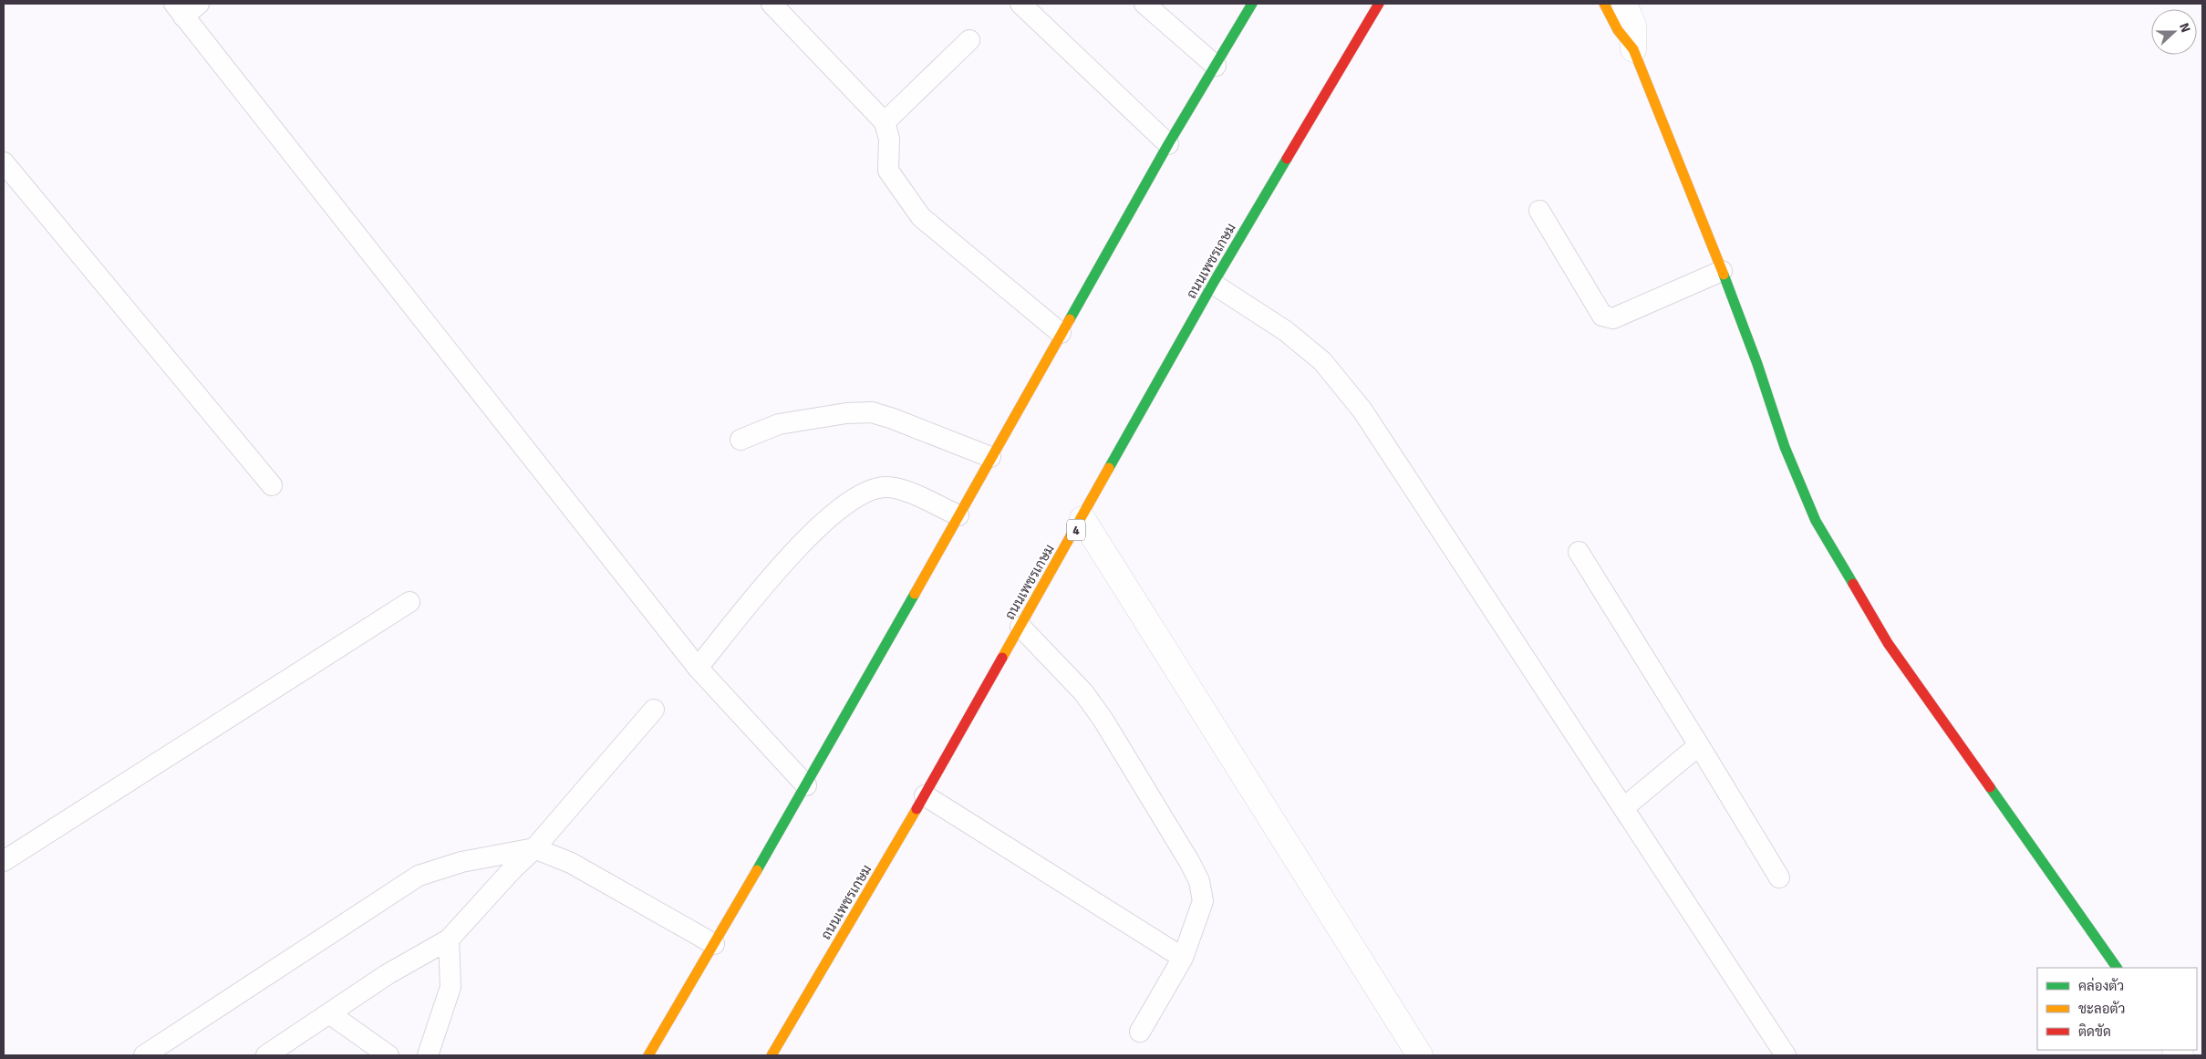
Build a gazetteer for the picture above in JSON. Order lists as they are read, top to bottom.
{
  "streets": {
    "main road": ["ถนนเพชรเกษม", "4"]
  },
  "legend": ["คล่องตัว", "ชะลอตัว", "ติดขัด"],
  "north": "right"
}
